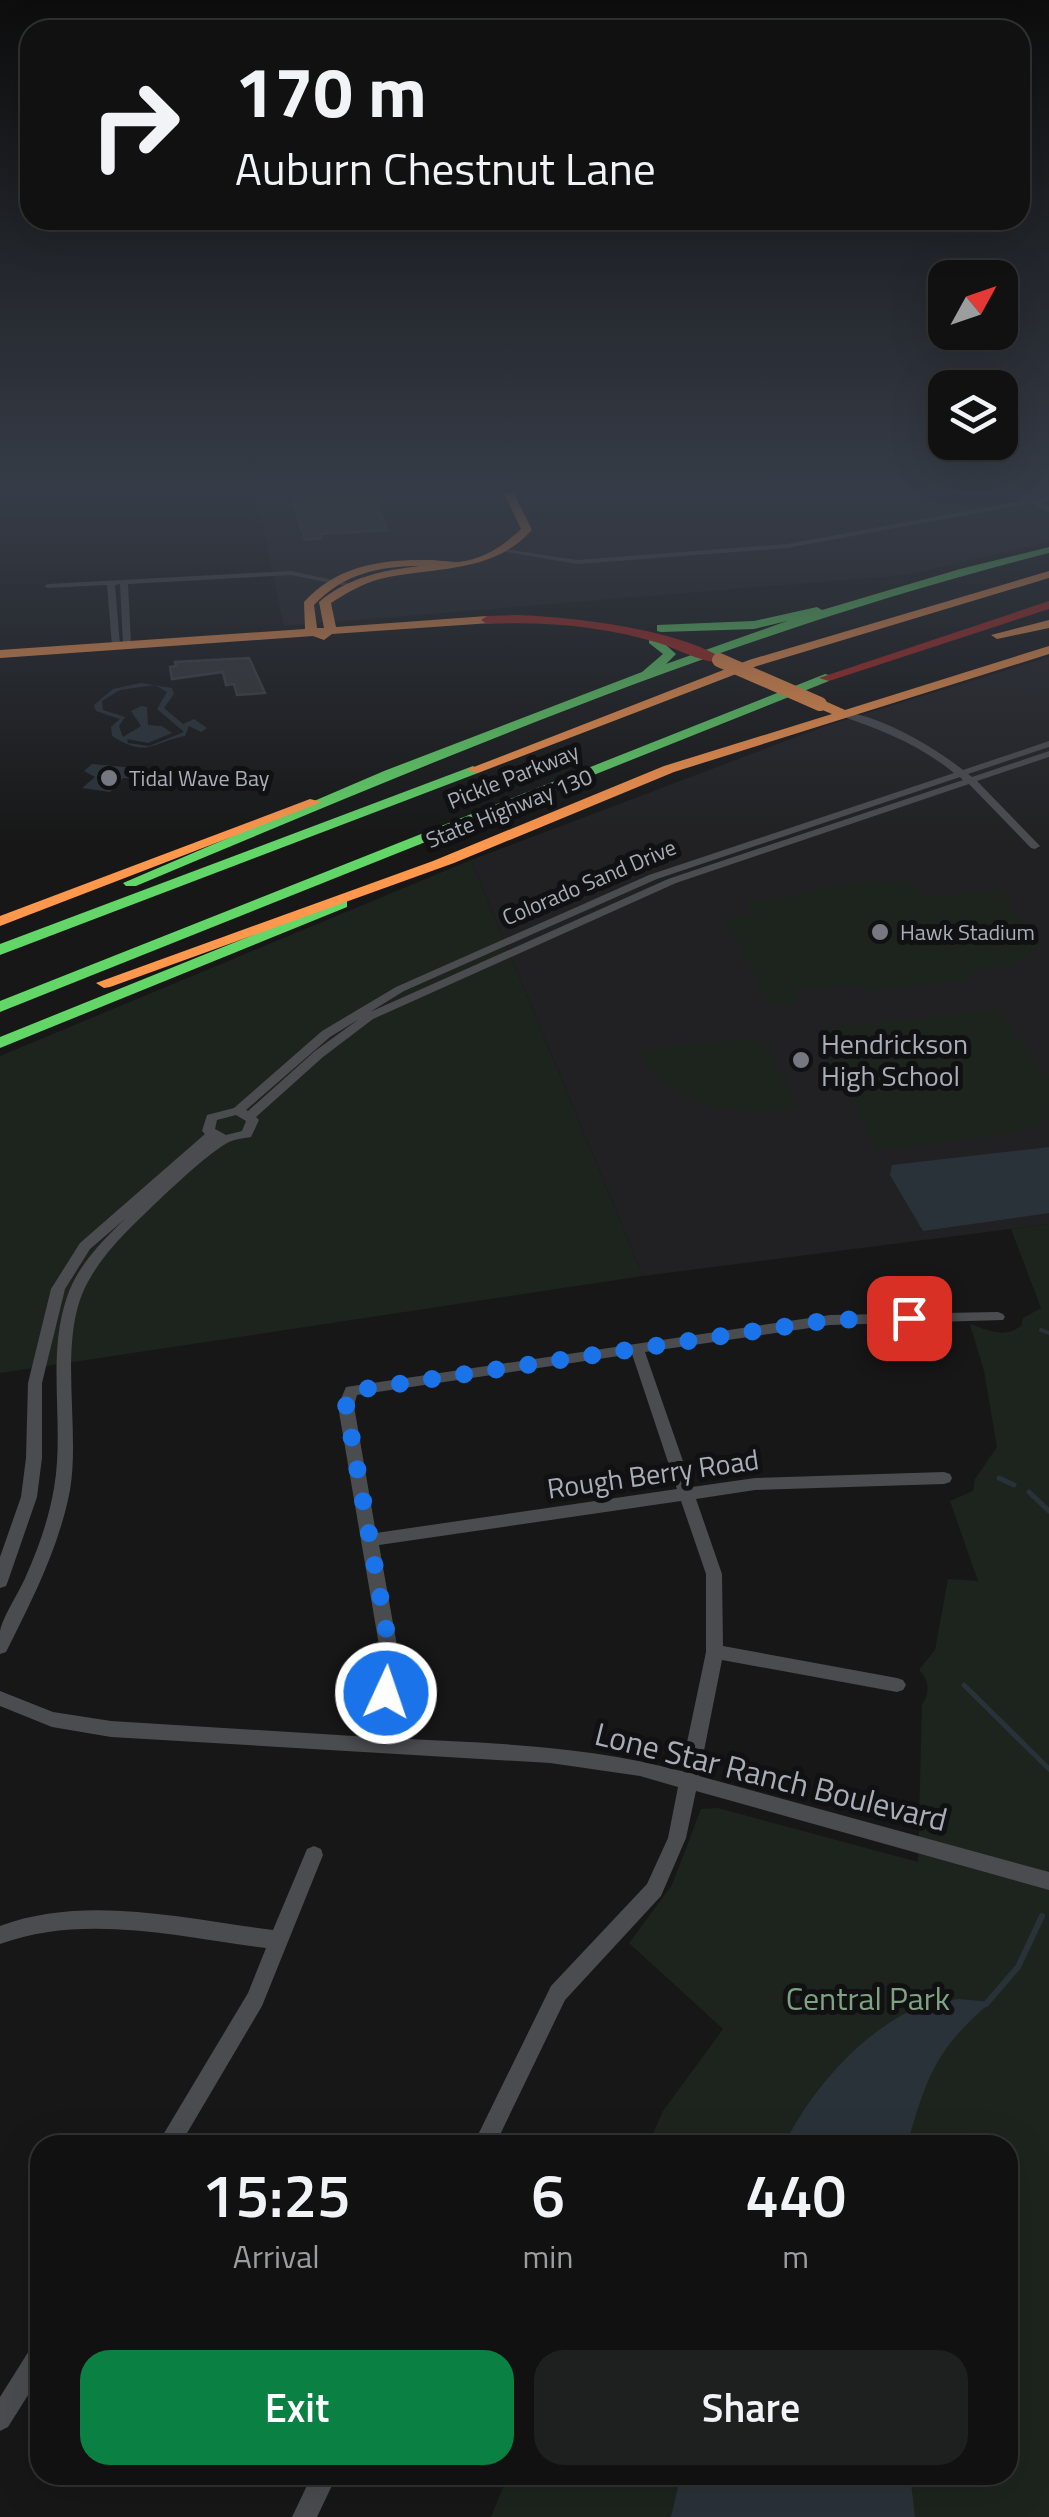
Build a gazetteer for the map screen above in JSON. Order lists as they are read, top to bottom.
{
  "streets": {
    "main road": ["Pickle Parkway", "State Highway 130"],
    "street": ["Colorado Sand Drive", "Rough Berry Road", "Lone Star Ranch Boulevard"]
  },
  "crossings": [
    ["Pickle Parkway", "State Highway 130"]
  ],
  "parks": ["Central Park"],
  "places": ["Tidal Wave Bay", "Hawk Stadium", "Hendrickson High School"],
  "north": "top right",
  "page": {
    "turn": ["170 m", "Auburn Chestnut Lane"],
    "eta": [
      "15:25",
      "Arrival",
      "6",
      "min",
      "440",
      "m"
    ],
    "buttons": ["Exit", "Share"]
  }
}
